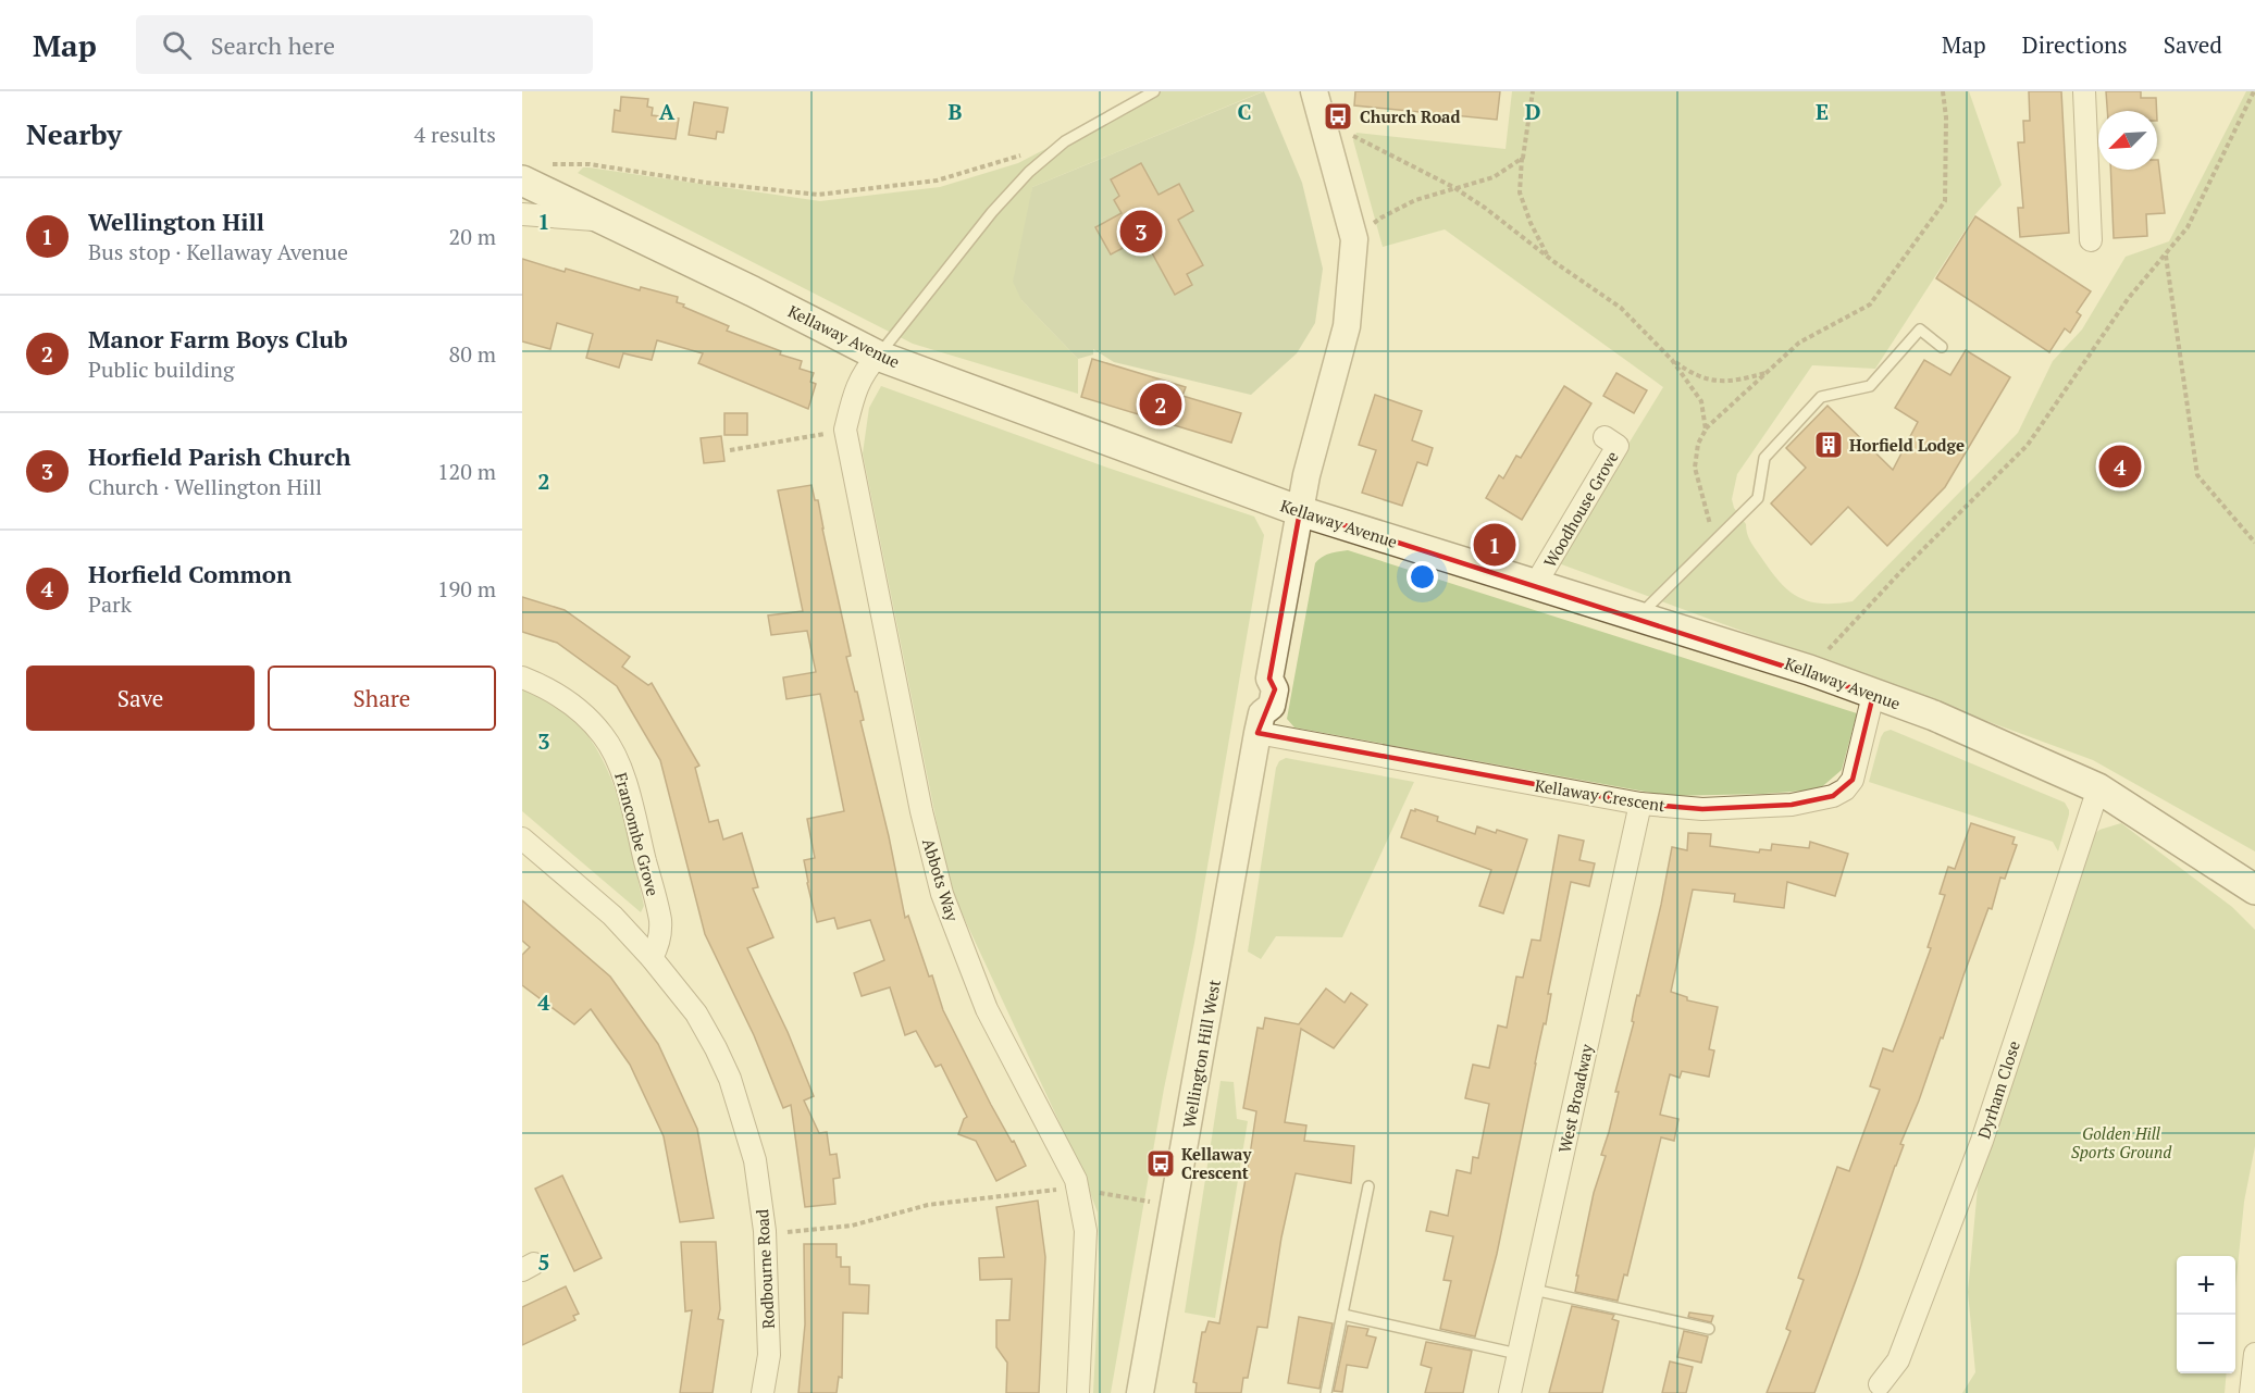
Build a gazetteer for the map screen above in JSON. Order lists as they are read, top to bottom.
{
  "streets": {
    "main road": ["Kellaway Avenue"],
    "street": [
      "Woodhouse Grove",
      "Kellaway Crescent",
      "Francombe Grove",
      "Abbots Way",
      "Wellington Hill West",
      "Dyrham Close",
      "West Broadway",
      "Rodbourne Road"
    ]
  },
  "crossings": [
    ["Kellaway Avenue", "Woodhouse Grove"],
    ["Kellaway Avenue", "Kellaway Crescent"],
    ["Kellaway Avenue", "Abbots Way"],
    ["Kellaway Avenue", "Wellington Hill West"],
    ["Kellaway Avenue", "Dyrham Close"],
    ["Kellaway Crescent", "Wellington Hill West"],
    ["Kellaway Crescent", "West Broadway"],
    ["Francombe Grove", "Rodbourne Road"]
  ],
  "parks": ["Golden Hill Sports Ground"],
  "places": {
    "bus stop": ["Church Road", "Kellaway Crescent"],
    "building": ["Horfield Lodge"]
  },
  "north": "bottom left",
  "page": {
    "header": "Map",
    "search": "Search here",
    "nav": ["Map", "Directions", "Saved"],
    "heading": ["Nearby", "4 results"],
    "list": [
      {
        "mark": "1",
        "name": "Wellington Hill",
        "note": "Bus stop · Kellaway Avenue",
        "value": "20 m"
      },
      {
        "mark": "2",
        "name": "Manor Farm Boys Club",
        "note": "Public building",
        "value": "80 m"
      },
      {
        "mark": "3",
        "name": "Horfield Parish Church",
        "note": "Church · Wellington Hill",
        "value": "120 m"
      },
      {
        "mark": "4",
        "name": "Horfield Common",
        "note": "Park",
        "value": "190 m"
      }
    ],
    "pins": [
      "3",
      "2",
      "4",
      "1"
    ],
    "buttons": ["Save", "Share"],
    "map_buttons": ["+", "−"]
  },
  "grid": {
    "columns": [
      "A",
      "B",
      "C",
      "D",
      "E"
    ],
    "rows": [
      "1",
      "2",
      "3",
      "4",
      "5"
    ]
  }
}
